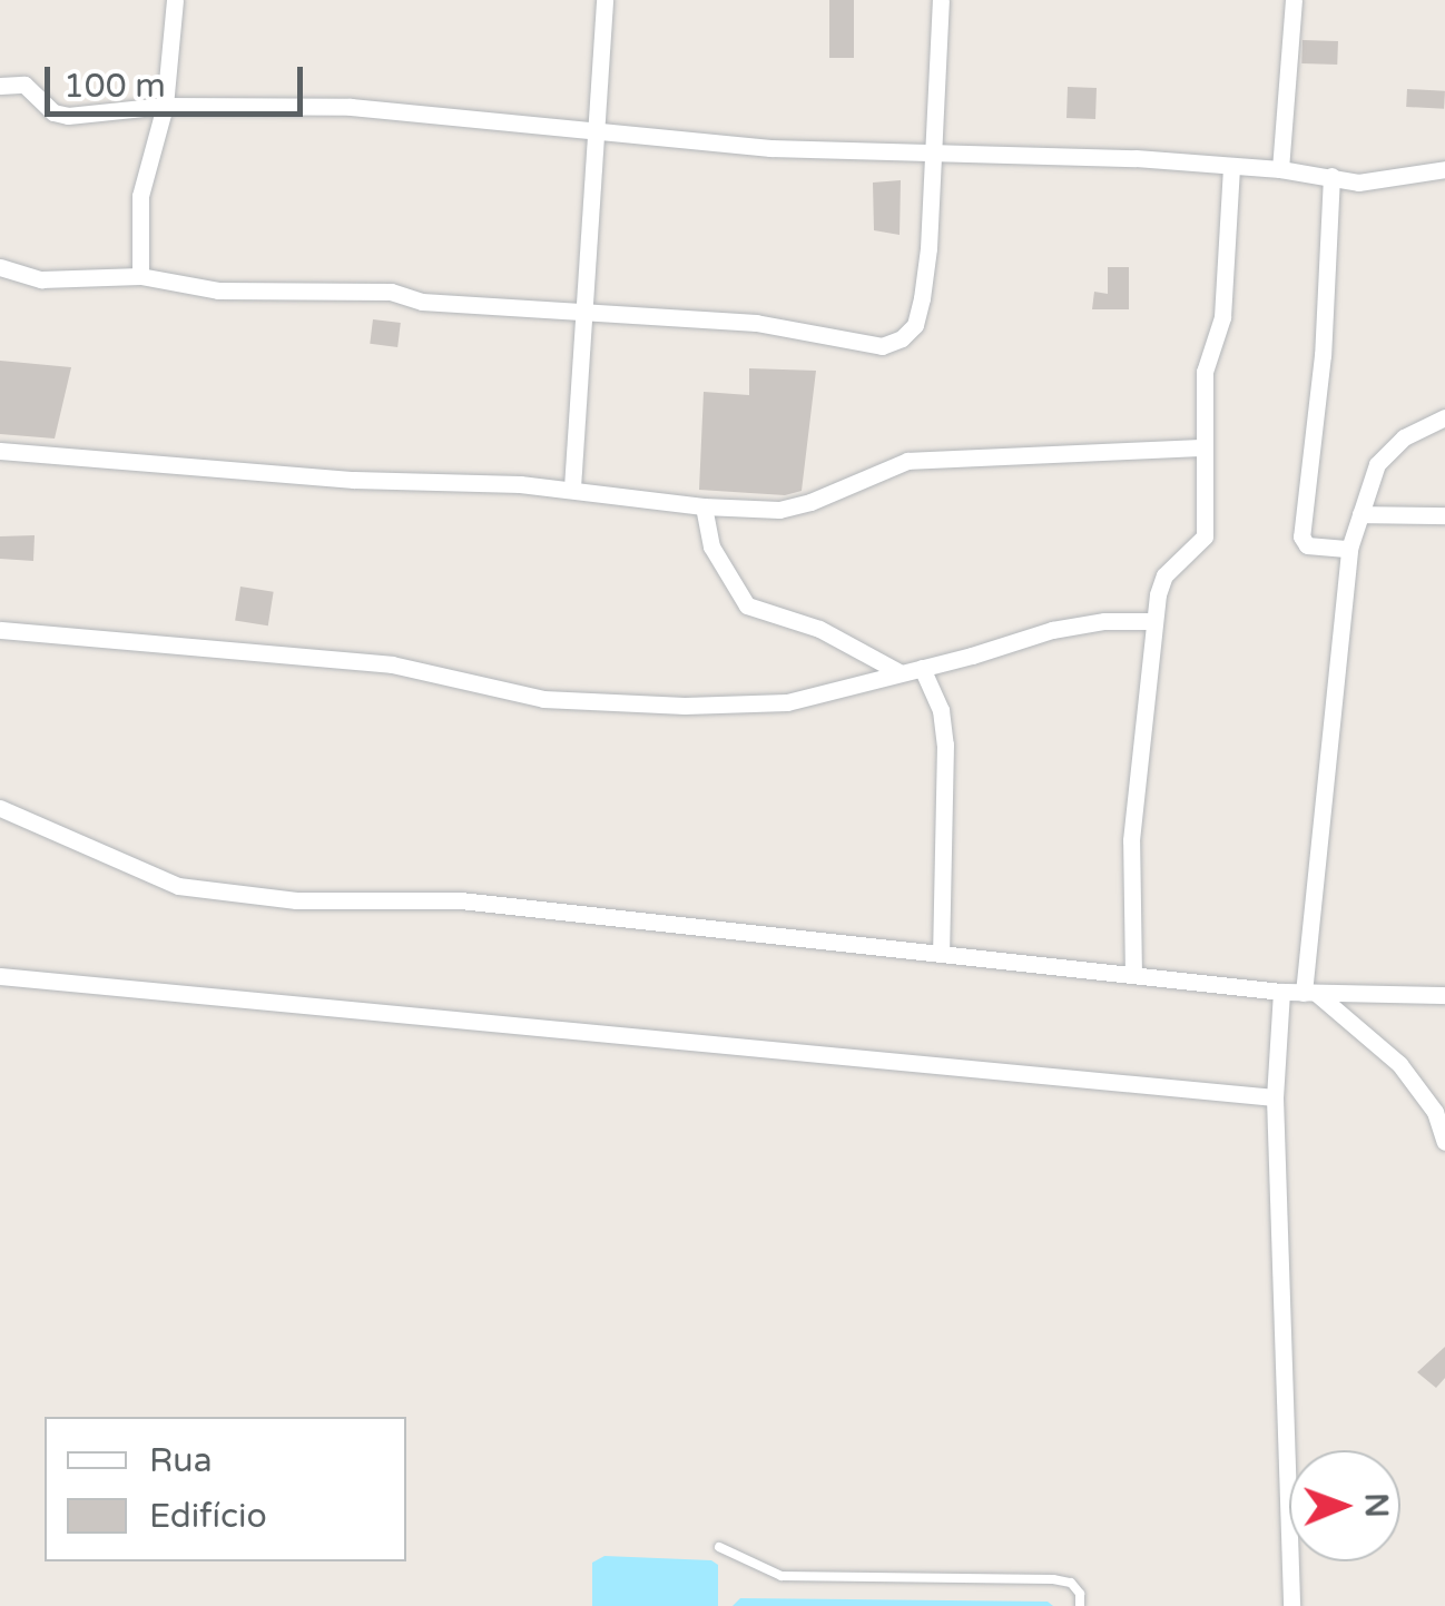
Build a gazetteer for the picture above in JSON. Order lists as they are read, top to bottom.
{
  "legend": ["Rua", "Edifício"],
  "scale_bar": "100 m",
  "north": "right"
}
